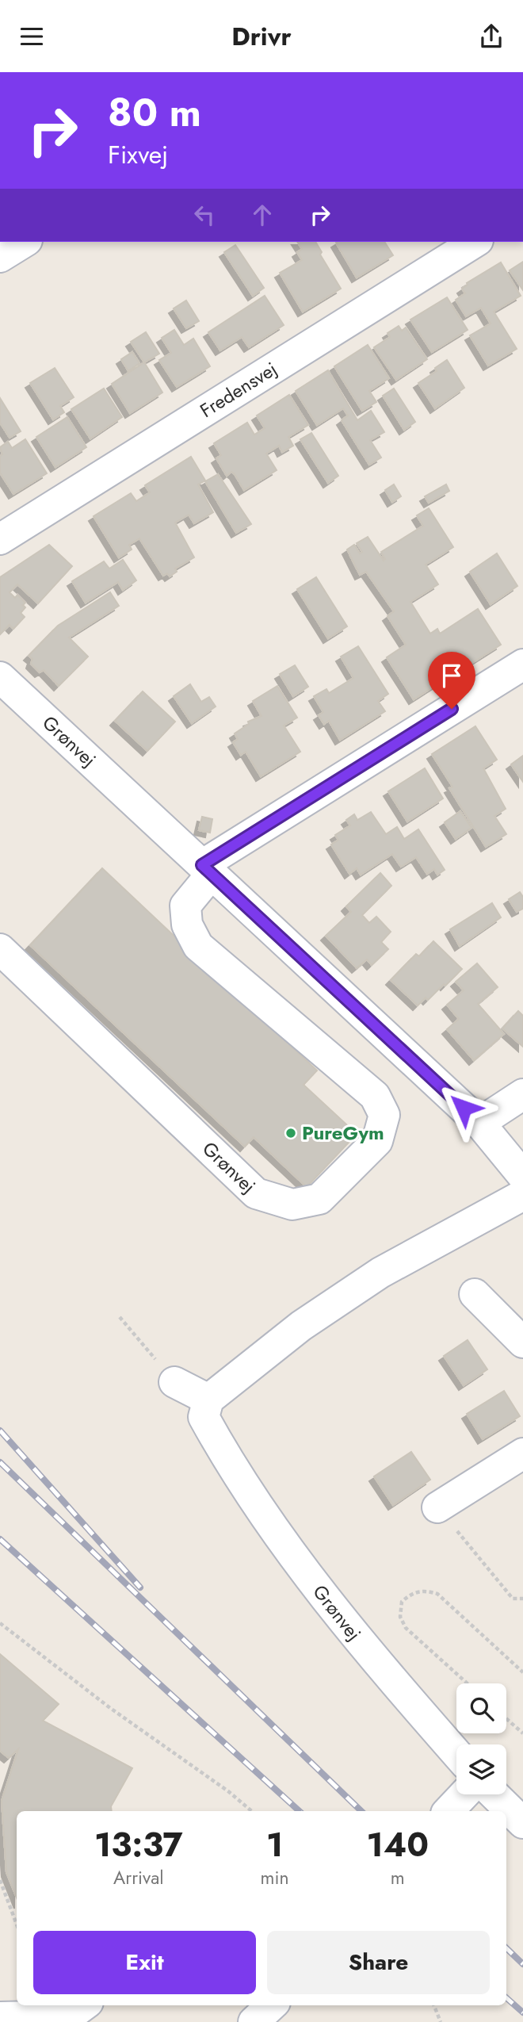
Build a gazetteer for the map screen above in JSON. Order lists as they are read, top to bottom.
{
  "streets": {
    "street": ["Fredensvej", "Grønvej"]
  },
  "places": ["PureGym"],
  "page": {
    "header": "Drivr",
    "turn": ["80 m", "Fixvej"],
    "eta": [
      "13:37",
      "Arrival",
      "1",
      "min",
      "140",
      "m"
    ],
    "buttons": ["Exit", "Share"]
  }
}
